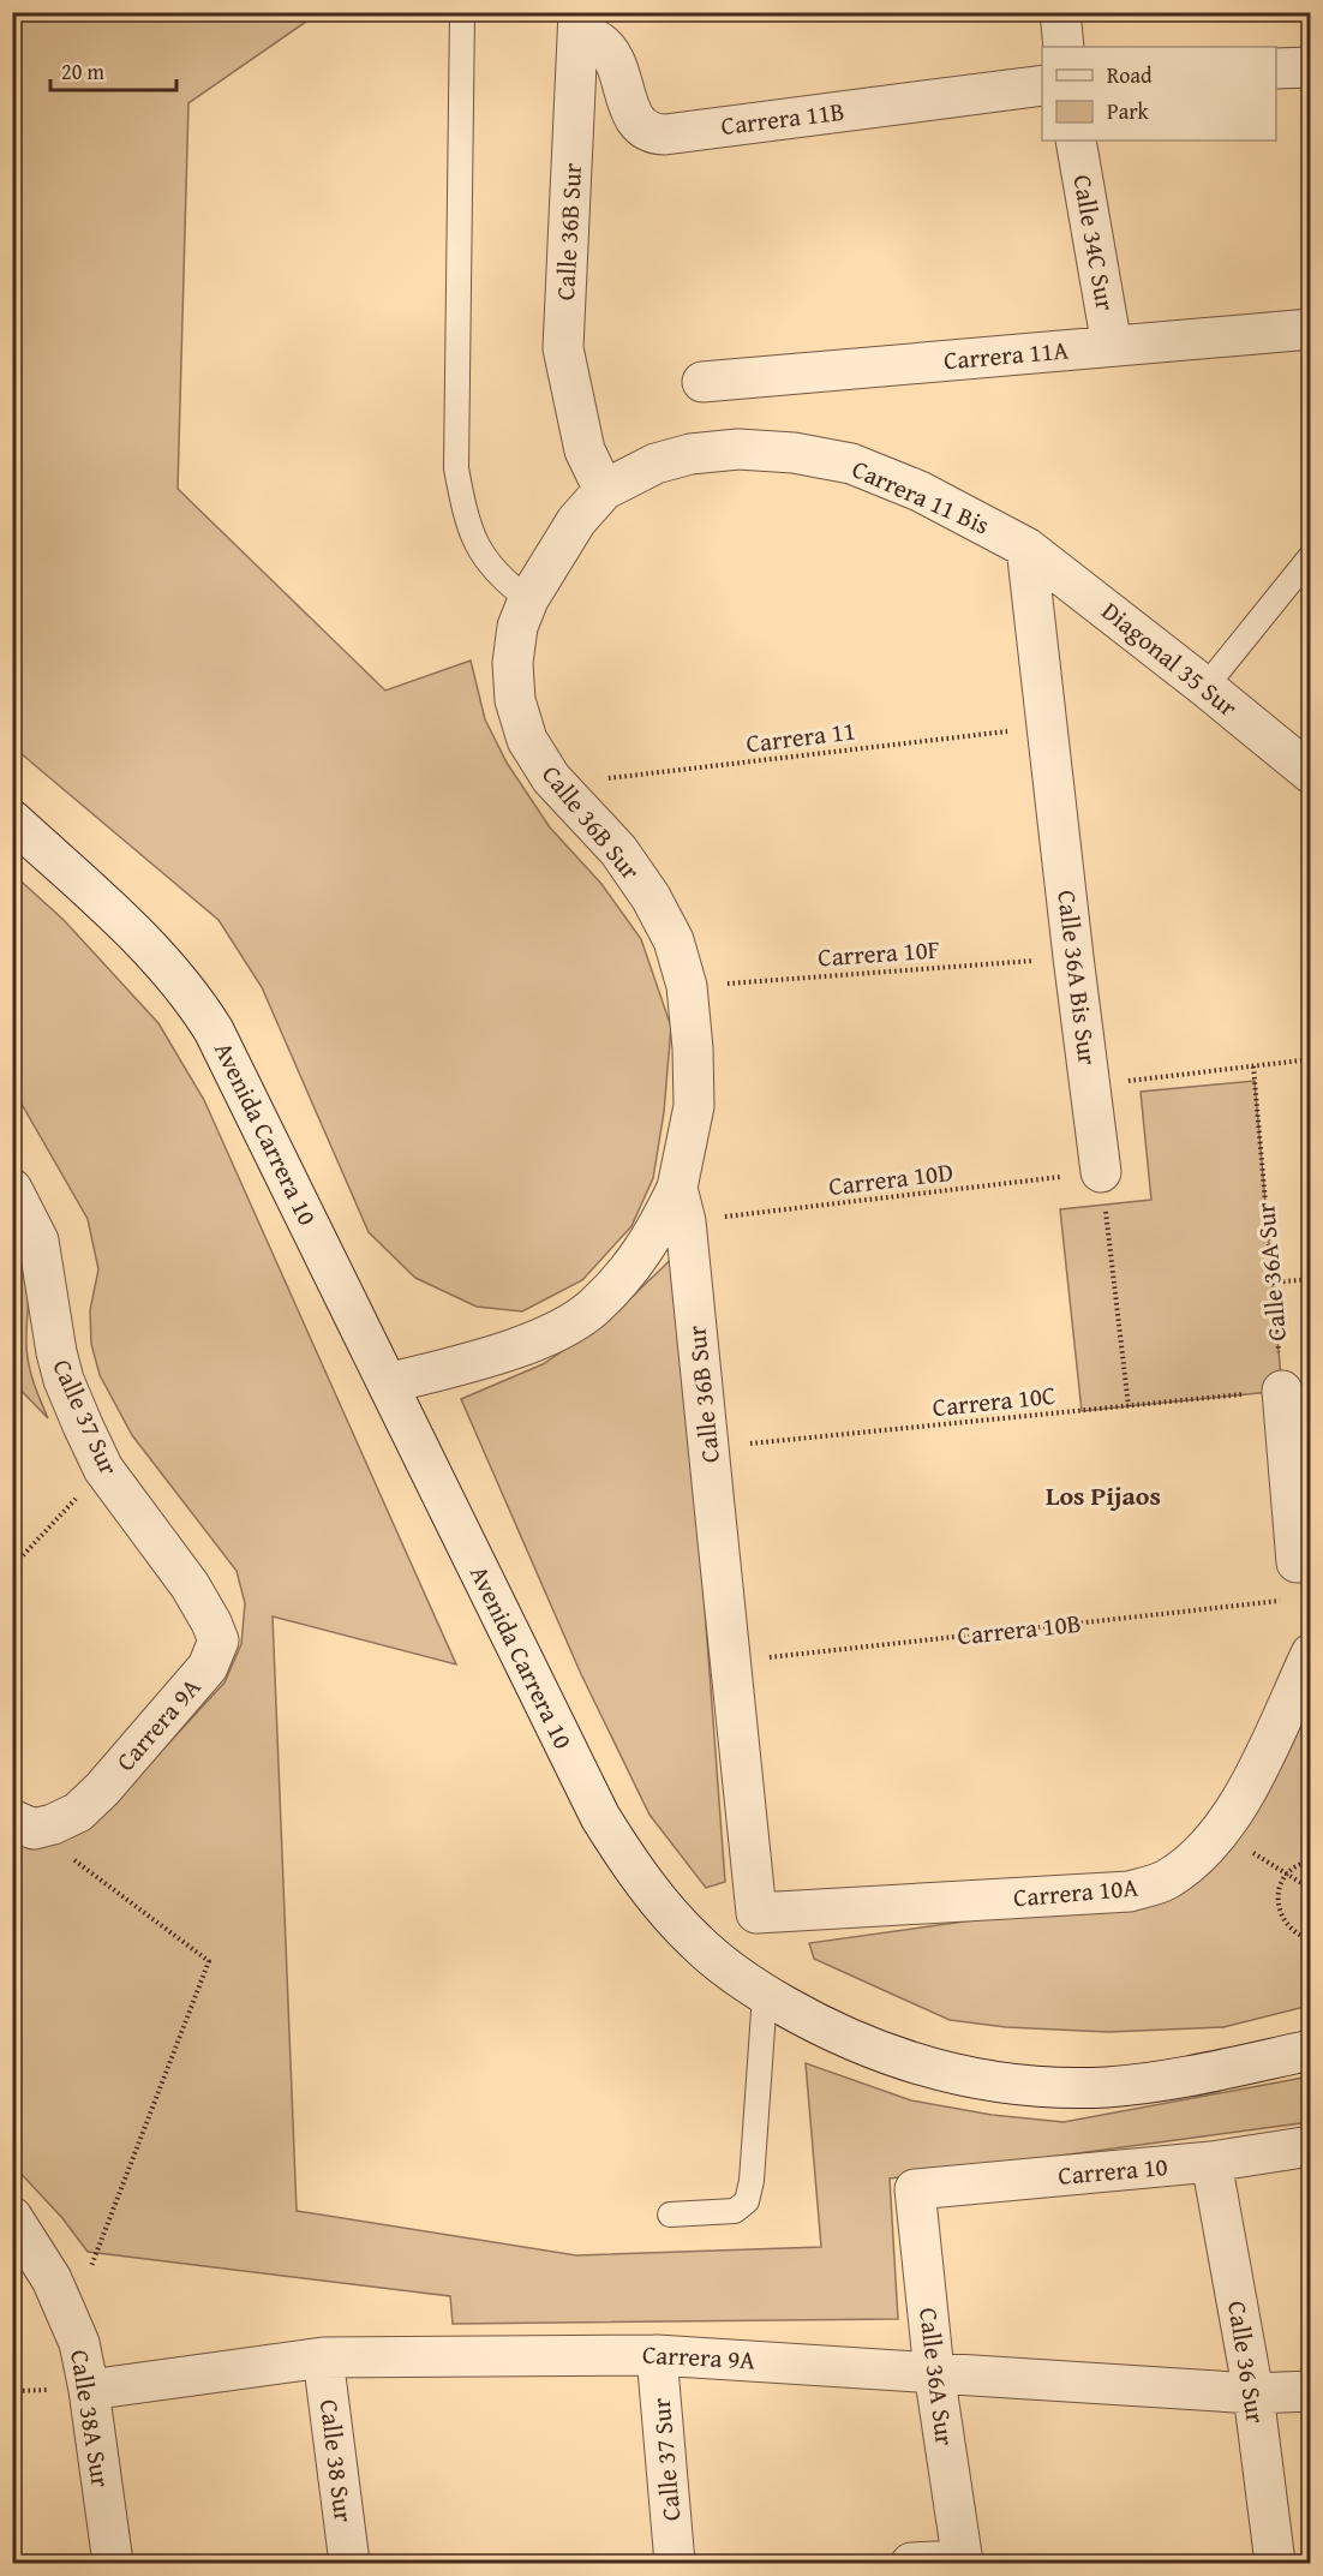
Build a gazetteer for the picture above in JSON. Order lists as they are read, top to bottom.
{
  "streets": {
    "street": [
      "Carrera 11B",
      "Calle 36B Sur",
      "Calle 34C Sur",
      "Carrera 11A",
      "Carrera 11 Bis",
      "Diagonal 35 Sur",
      "Calle 36A Bis Sur",
      "Avenida Carrera 10",
      "Calle 36A Sur",
      "Calle 37 Sur",
      "Carrera 9A",
      "Carrera 10A",
      "Carrera 10",
      "Calle 36 Sur",
      "Calle 38A Sur",
      "Calle 38 Sur"
    ],
    "path": [
      "Carrera 11",
      "Carrera 10F",
      "Carrera 10D",
      "Carrera 10C",
      "Carrera 10B"
    ]
  },
  "crossings": [
    ["Carrera 11B", "Calle 36B Sur"],
    ["Calle 36B Sur", "Carrera 11 Bis"],
    ["Calle 36B Sur", "Carrera 11"],
    ["Calle 36B Sur", "Carrera 10F"],
    ["Calle 36B Sur", "Carrera 10D"],
    ["Calle 36B Sur", "Carrera 10C"],
    ["Calle 36B Sur", "Carrera 10B"],
    ["Calle 36B Sur", "Carrera 10A"],
    ["Calle 34C Sur", "Carrera 11A"],
    ["Carrera 11 Bis", "Diagonal 35 Sur"],
    ["Carrera 11 Bis", "Calle 36A Bis Sur"],
    ["Diagonal 35 Sur", "Calle 36A Bis Sur"],
    ["Carrera 11", "Calle 36A Bis Sur"],
    ["Carrera 10F", "Calle 36A Bis Sur"],
    ["Calle 36A Bis Sur", "Carrera 10D"],
    ["Calle 36A Sur", "Carrera 10C"],
    ["Calle 36A Sur", "Carrera 9A"],
    ["Calle 36A Sur", "Carrera 10"],
    ["Calle 37 Sur", "Carrera 9A"],
    ["Carrera 9A", "Calle 36 Sur"],
    ["Carrera 9A", "Calle 38A Sur"],
    ["Carrera 9A", "Calle 38 Sur"],
    ["Carrera 10", "Calle 36 Sur"]
  ],
  "districts": ["Los Pijaos"],
  "legend": ["Road", "Park"],
  "scale_bar": "20 m"
}
